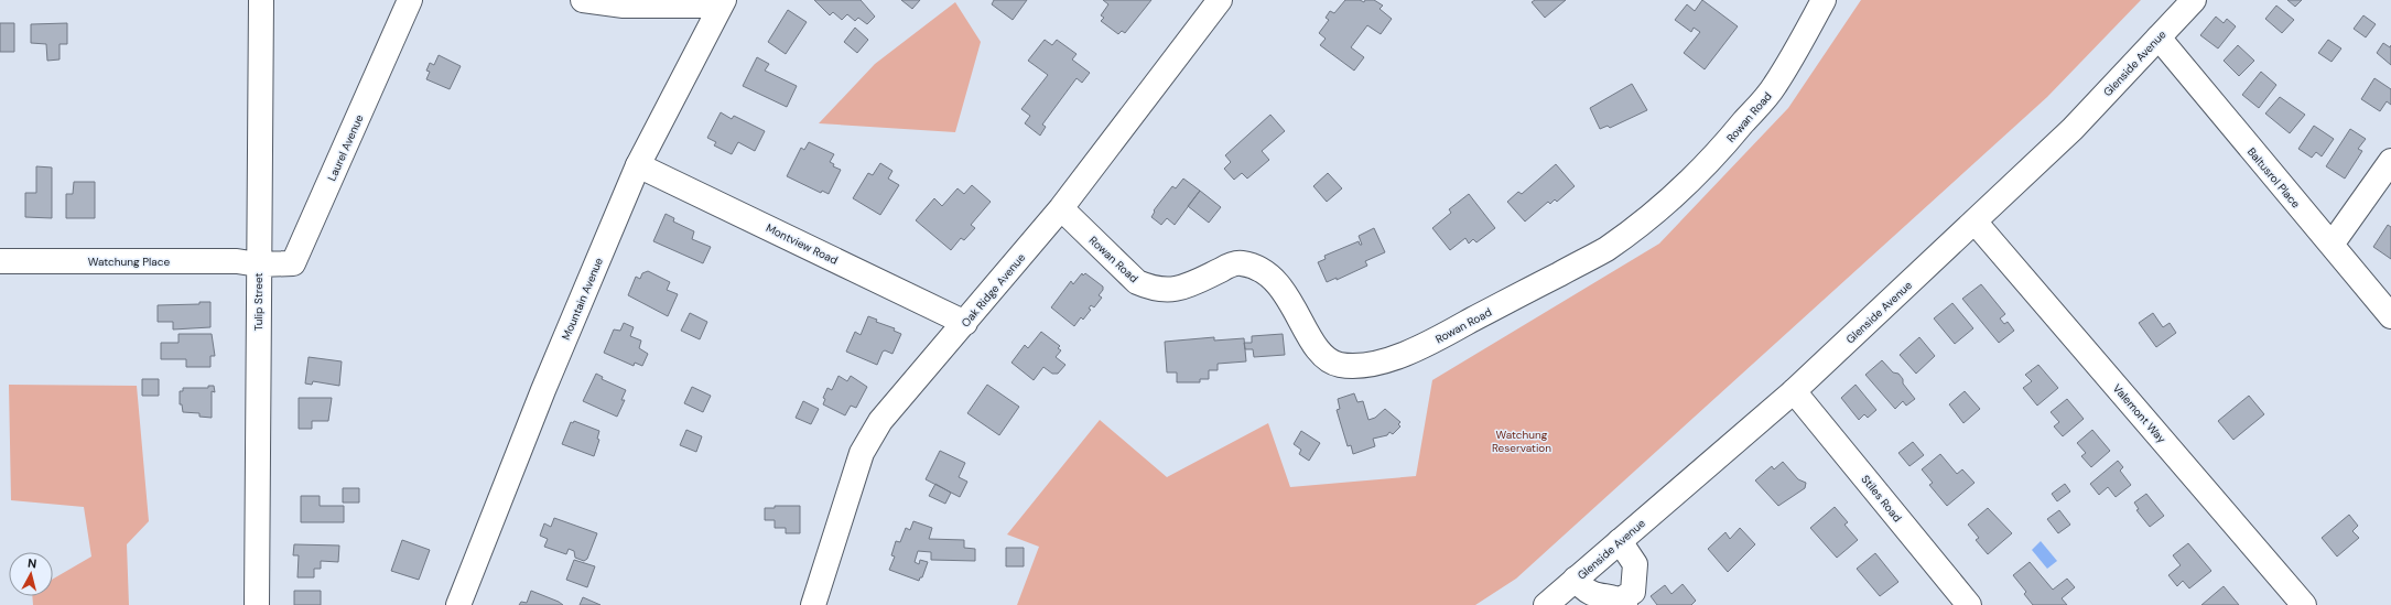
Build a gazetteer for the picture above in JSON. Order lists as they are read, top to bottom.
{
  "streets": {
    "street": [
      "Glenside Avenue",
      "Rowan Road",
      "Laurel Avenue",
      "Baltusrol Place",
      "Montview Road",
      "Watchung Place",
      "Oak Ridge Avenue",
      "Mountain Avenue",
      "Tulip Street",
      "Valemont Way",
      "Stiles Road"
    ]
  },
  "crossings": [
    ["Glenside Avenue", "Baltusrol Place"],
    ["Glenside Avenue", "Valemont Way"],
    ["Glenside Avenue", "Stiles Road"],
    ["Rowan Road", "Oak Ridge Avenue"],
    ["Laurel Avenue", "Watchung Place"],
    ["Laurel Avenue", "Tulip Street"],
    ["Montview Road", "Oak Ridge Avenue"],
    ["Montview Road", "Mountain Avenue"],
    ["Watchung Place", "Tulip Street"]
  ],
  "parks": ["Watchung Reservation"],
  "north": "top"
}
